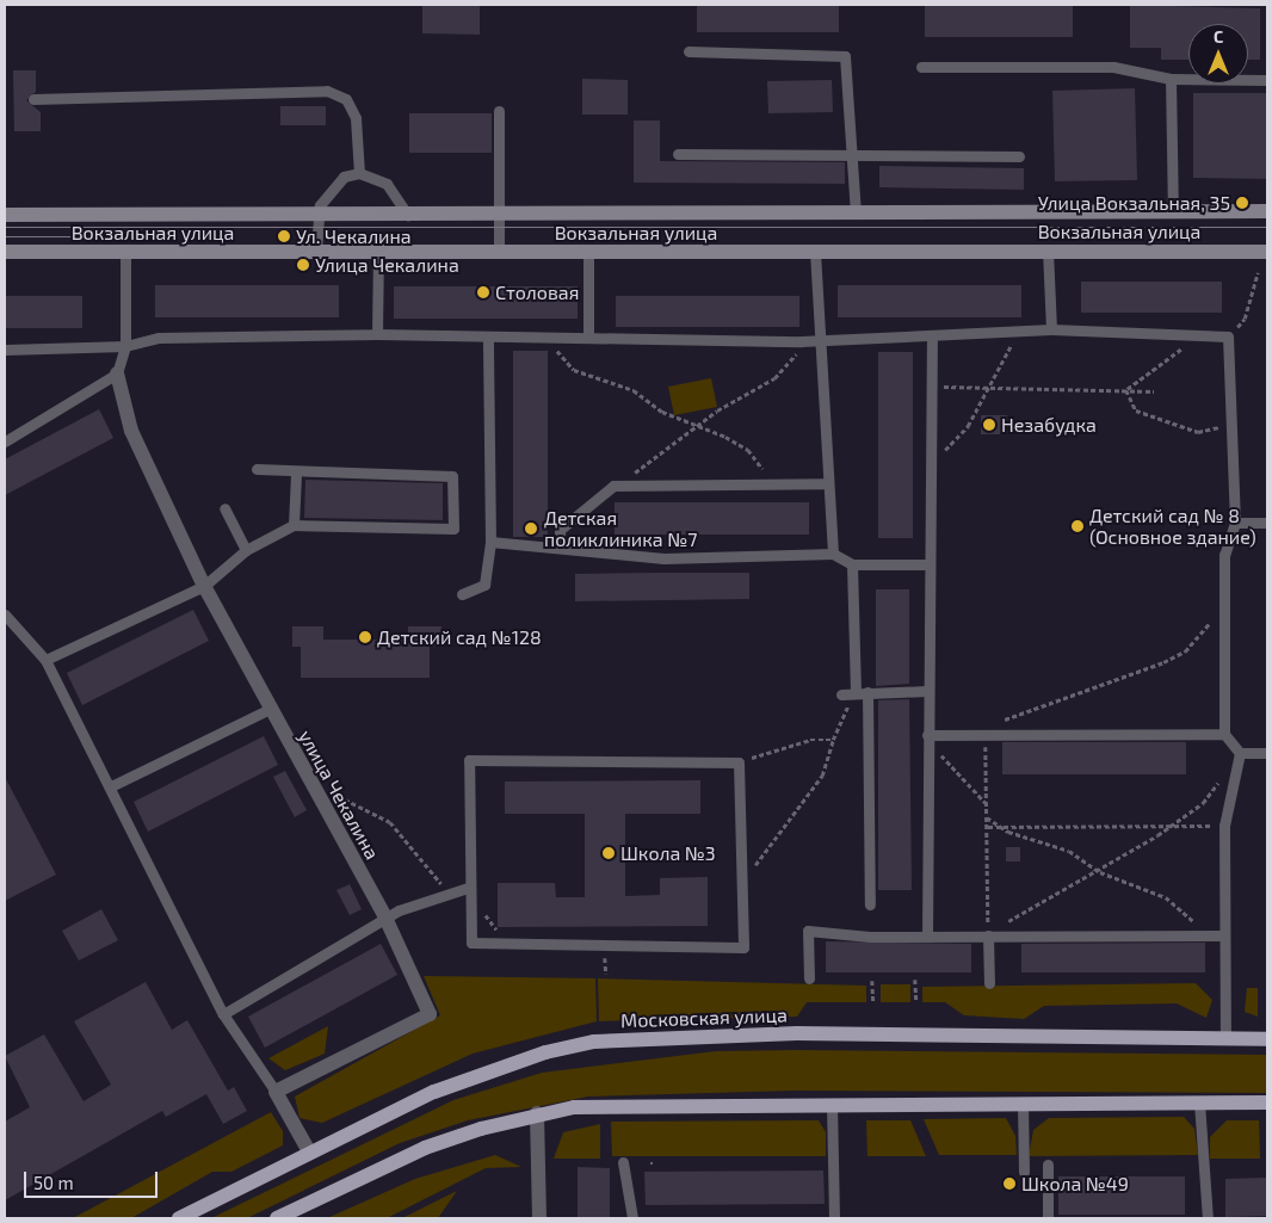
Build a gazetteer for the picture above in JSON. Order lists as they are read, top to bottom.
{
  "streets": {
    "main road": ["Вокзальная улица", "Московская улица"],
    "street": ["улица Чекалина"]
  },
  "places": [
    "Улица Вокзальная, 35",
    "Ул. Чекалина",
    "Улица Чекалина",
    "Столовая",
    "Незабудка",
    "Детский сад № 8 (Основное здание)",
    "Детская поликлиника №7",
    "Детский сад №128",
    "Школа №3",
    "Школа №49"
  ],
  "scale_bar": "50 m",
  "north": "top"
}
